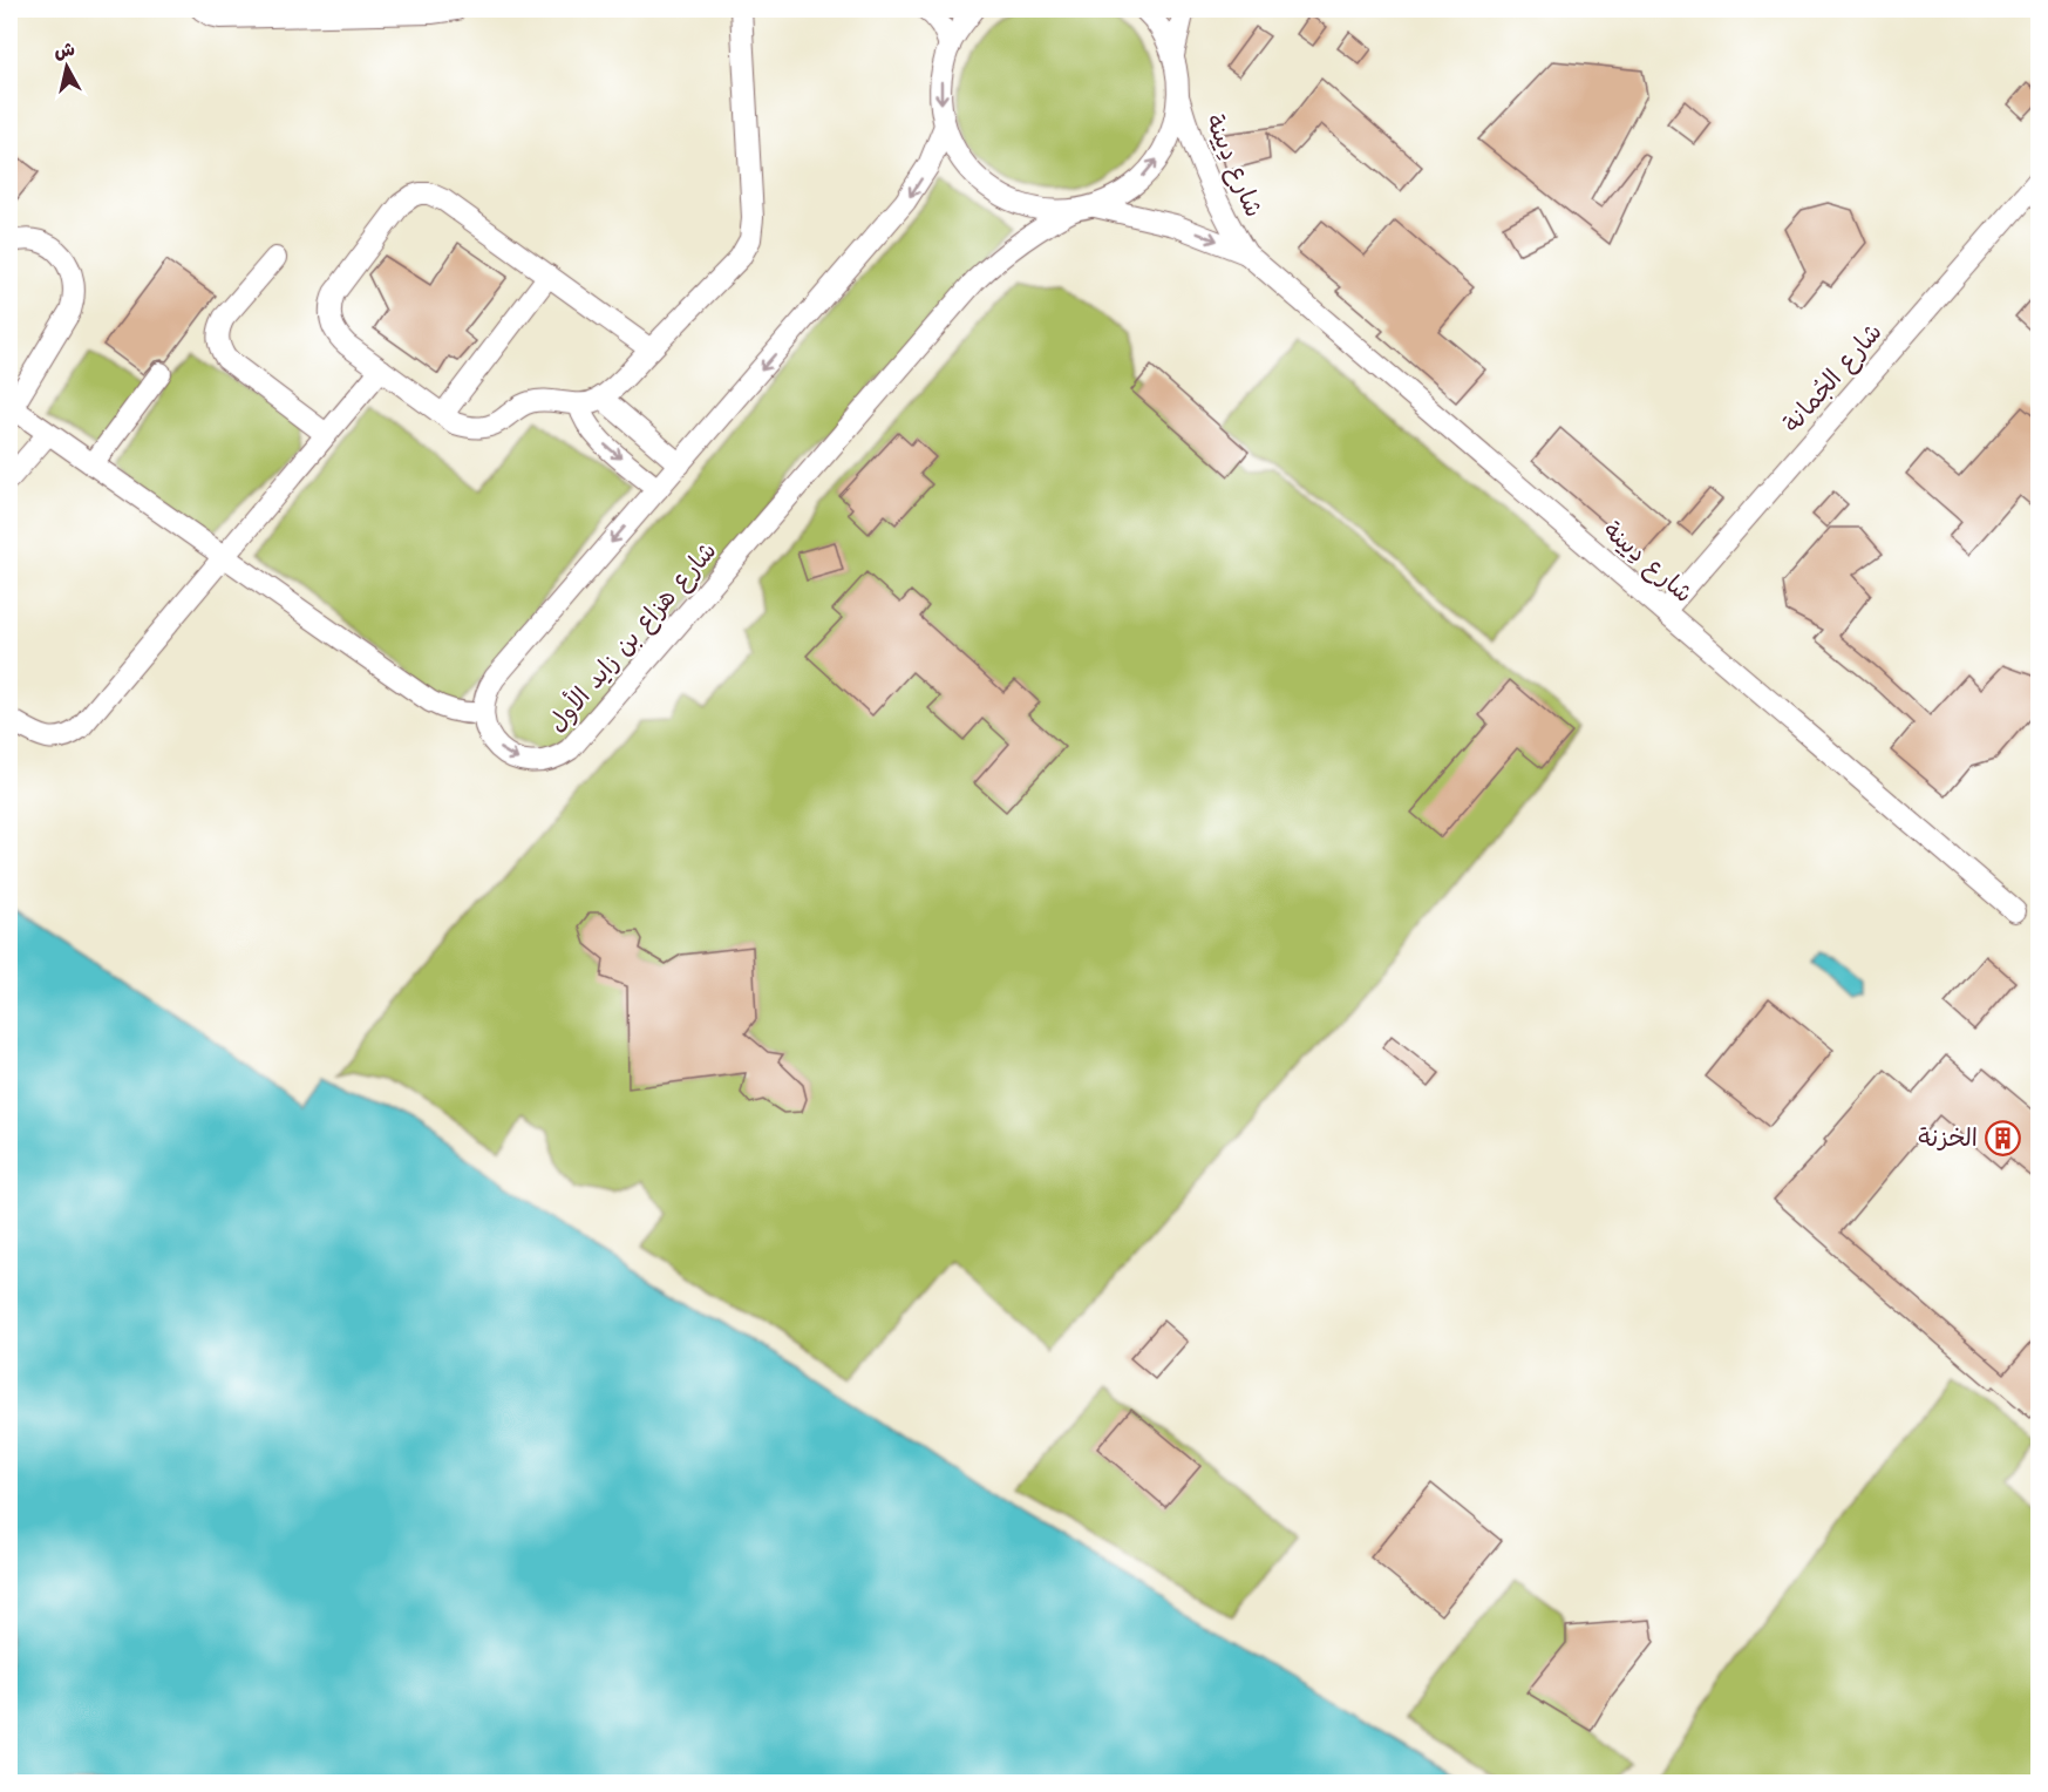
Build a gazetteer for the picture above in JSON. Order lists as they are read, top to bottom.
{
  "streets": {
    "street": ["شارع دِيينة", "شارع الجُمانة", "شارع هزاع بن زايد الأول"]
  },
  "crossings": [
    ["شارع دِيينة", "شارع الجُمانة"],
    ["شارع دِيينة", "شارع هزاع بن زايد الأول"]
  ],
  "places": {
    "building": ["الخزنة"]
  },
  "north": "top"
}
